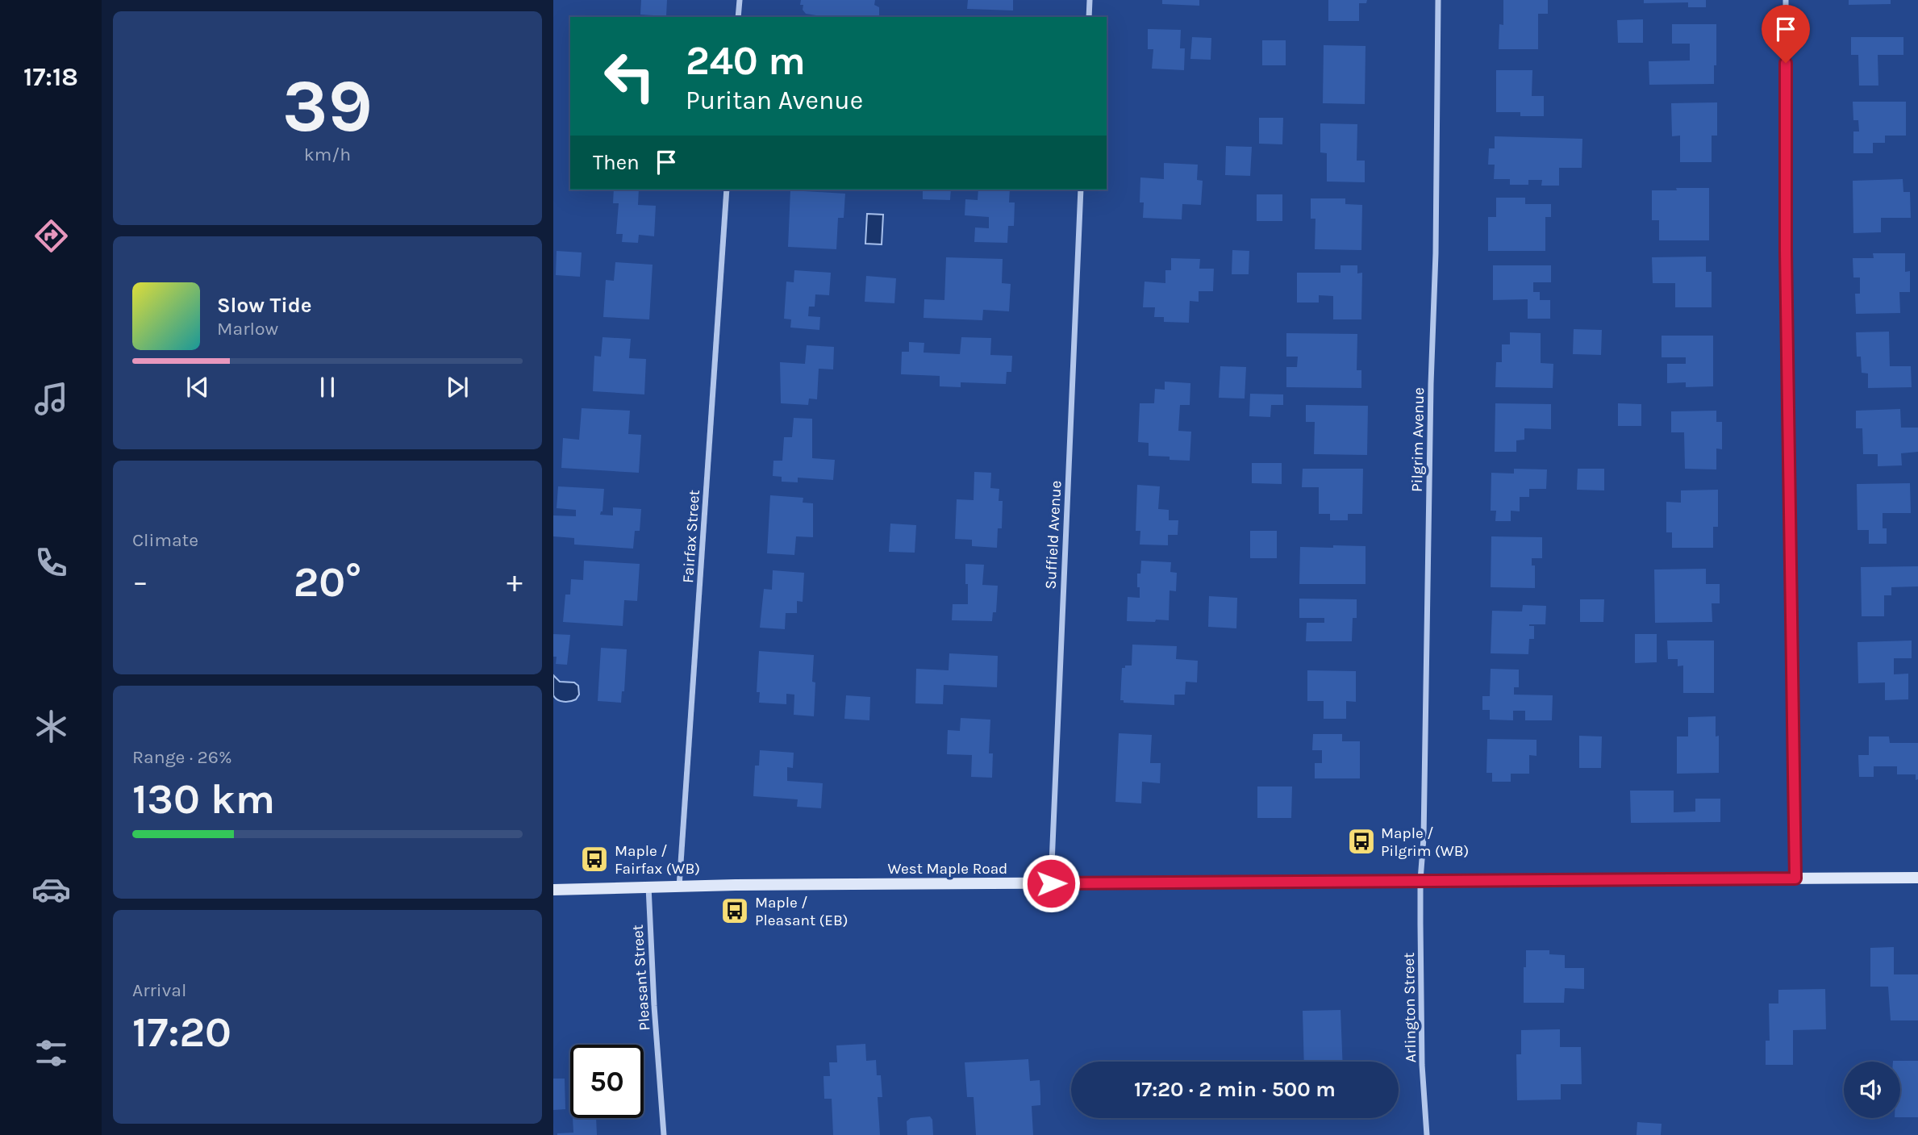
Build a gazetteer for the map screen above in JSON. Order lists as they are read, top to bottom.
{
  "streets": {
    "main road": ["West Maple Road"],
    "street": [
      "Pilgrim Avenue",
      "Suffield Avenue",
      "Fairfax Street",
      "Pleasant Street",
      "Arlington Street"
    ]
  },
  "crossings": [
    ["Pilgrim Avenue", "West Maple Road"],
    ["Pilgrim Avenue", "Arlington Street"],
    ["Suffield Avenue", "West Maple Road"],
    ["Fairfax Street", "West Maple Road"],
    ["West Maple Road", "Pleasant Street"],
    ["West Maple Road", "Arlington Street"]
  ],
  "places": {
    "bus stop": ["Maple / Pilgrim (WB)", "Maple / Fairfax (WB)", "Maple / Pleasant (EB)"]
  },
  "page": {
    "tabs": "17:18",
    "tile": [
      ["39", "km/h"],
      "Climate",
      ["Range · 26%", "130 km"],
      ["Arrival", "17:20"]
    ],
    "turn": ["240 m", "Puritan Avenue"],
    "then": "Then",
    "song": ["Slow Tide", "Marlow"],
    "heat": ["−", "20°", "+"],
    "limit": "50",
    "trip": "17:20 · 2 min · 500 m"
  }
}
